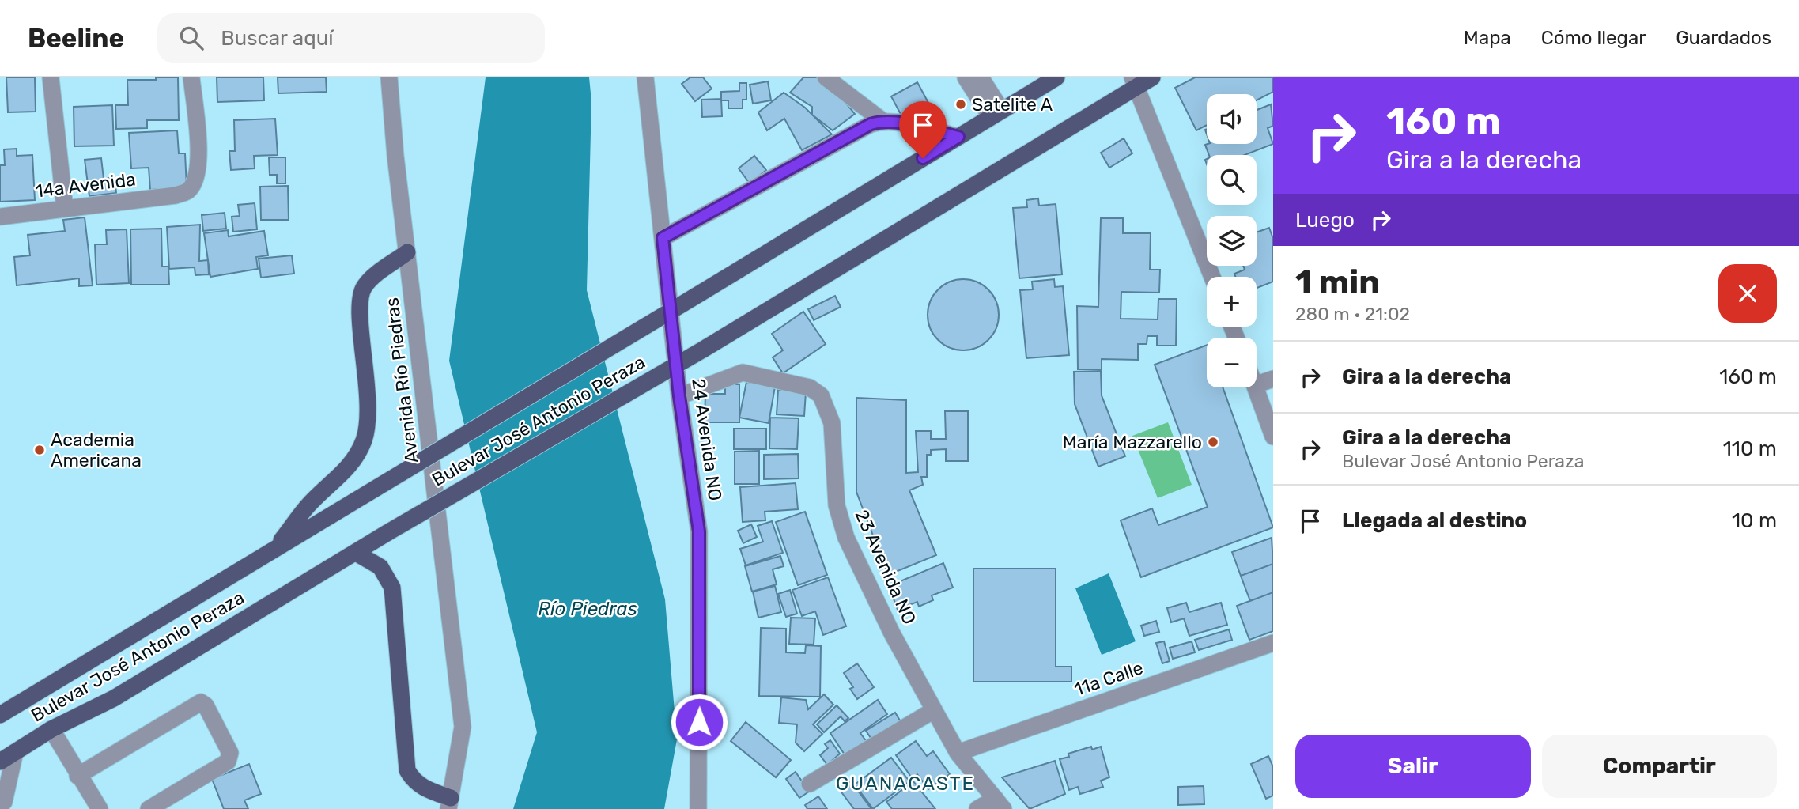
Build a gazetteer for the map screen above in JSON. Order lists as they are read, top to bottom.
{
  "streets": {
    "main road": ["Bulevar José Antonio Peraza"],
    "street": [
      "14a Avenida",
      "Avenida Río Piedras",
      "24 Avenida NO",
      "23 Avenida NO",
      "11a Calle"
    ]
  },
  "crossings": [
    ["24 Avenida NO", "23 Avenida NO"],
    ["23 Avenida NO", "11a Calle"]
  ],
  "districts": ["GUANACASTE"],
  "water": ["Río Piedras"],
  "places": ["Satelite A", "María Mazzarello", "Academia Americana"],
  "page": {
    "header": "Beeline",
    "search": "Buscar aquí",
    "nav": ["Mapa", "Cómo llegar", "Guardados"],
    "turn": ["160 m", "Gira a la derecha"],
    "map_buttons": ["+", "−"],
    "then": "Luego",
    "heading": ["1 min", "280 m · 21:02"],
    "list": [
      {
        "name": "Gira a la derecha",
        "value": "160 m"
      },
      {
        "name": "Gira a la derecha",
        "note": "Bulevar José Antonio Peraza",
        "value": "110 m"
      },
      {
        "name": "Llegada al destino",
        "value": "10 m"
      }
    ],
    "buttons": ["Salir", "Compartir"]
  }
}
